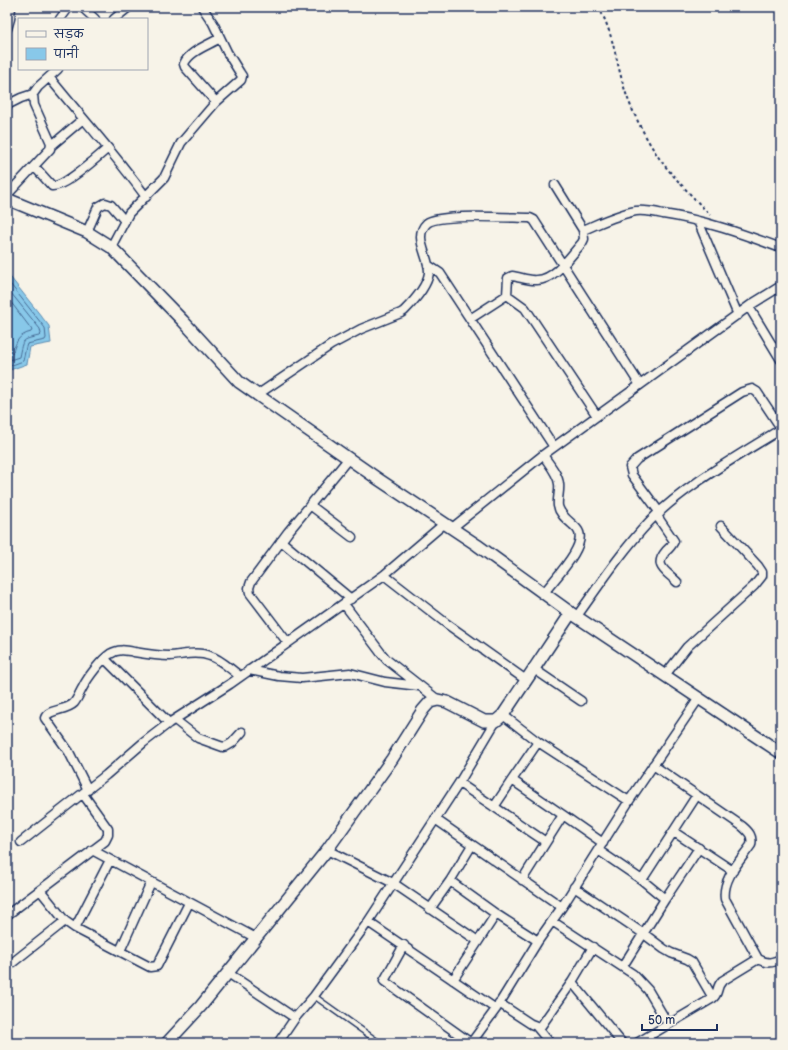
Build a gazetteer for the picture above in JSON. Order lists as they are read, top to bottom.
{
  "legend": ["सड़क", "पानी"],
  "scale_bar": "50 m"
}
